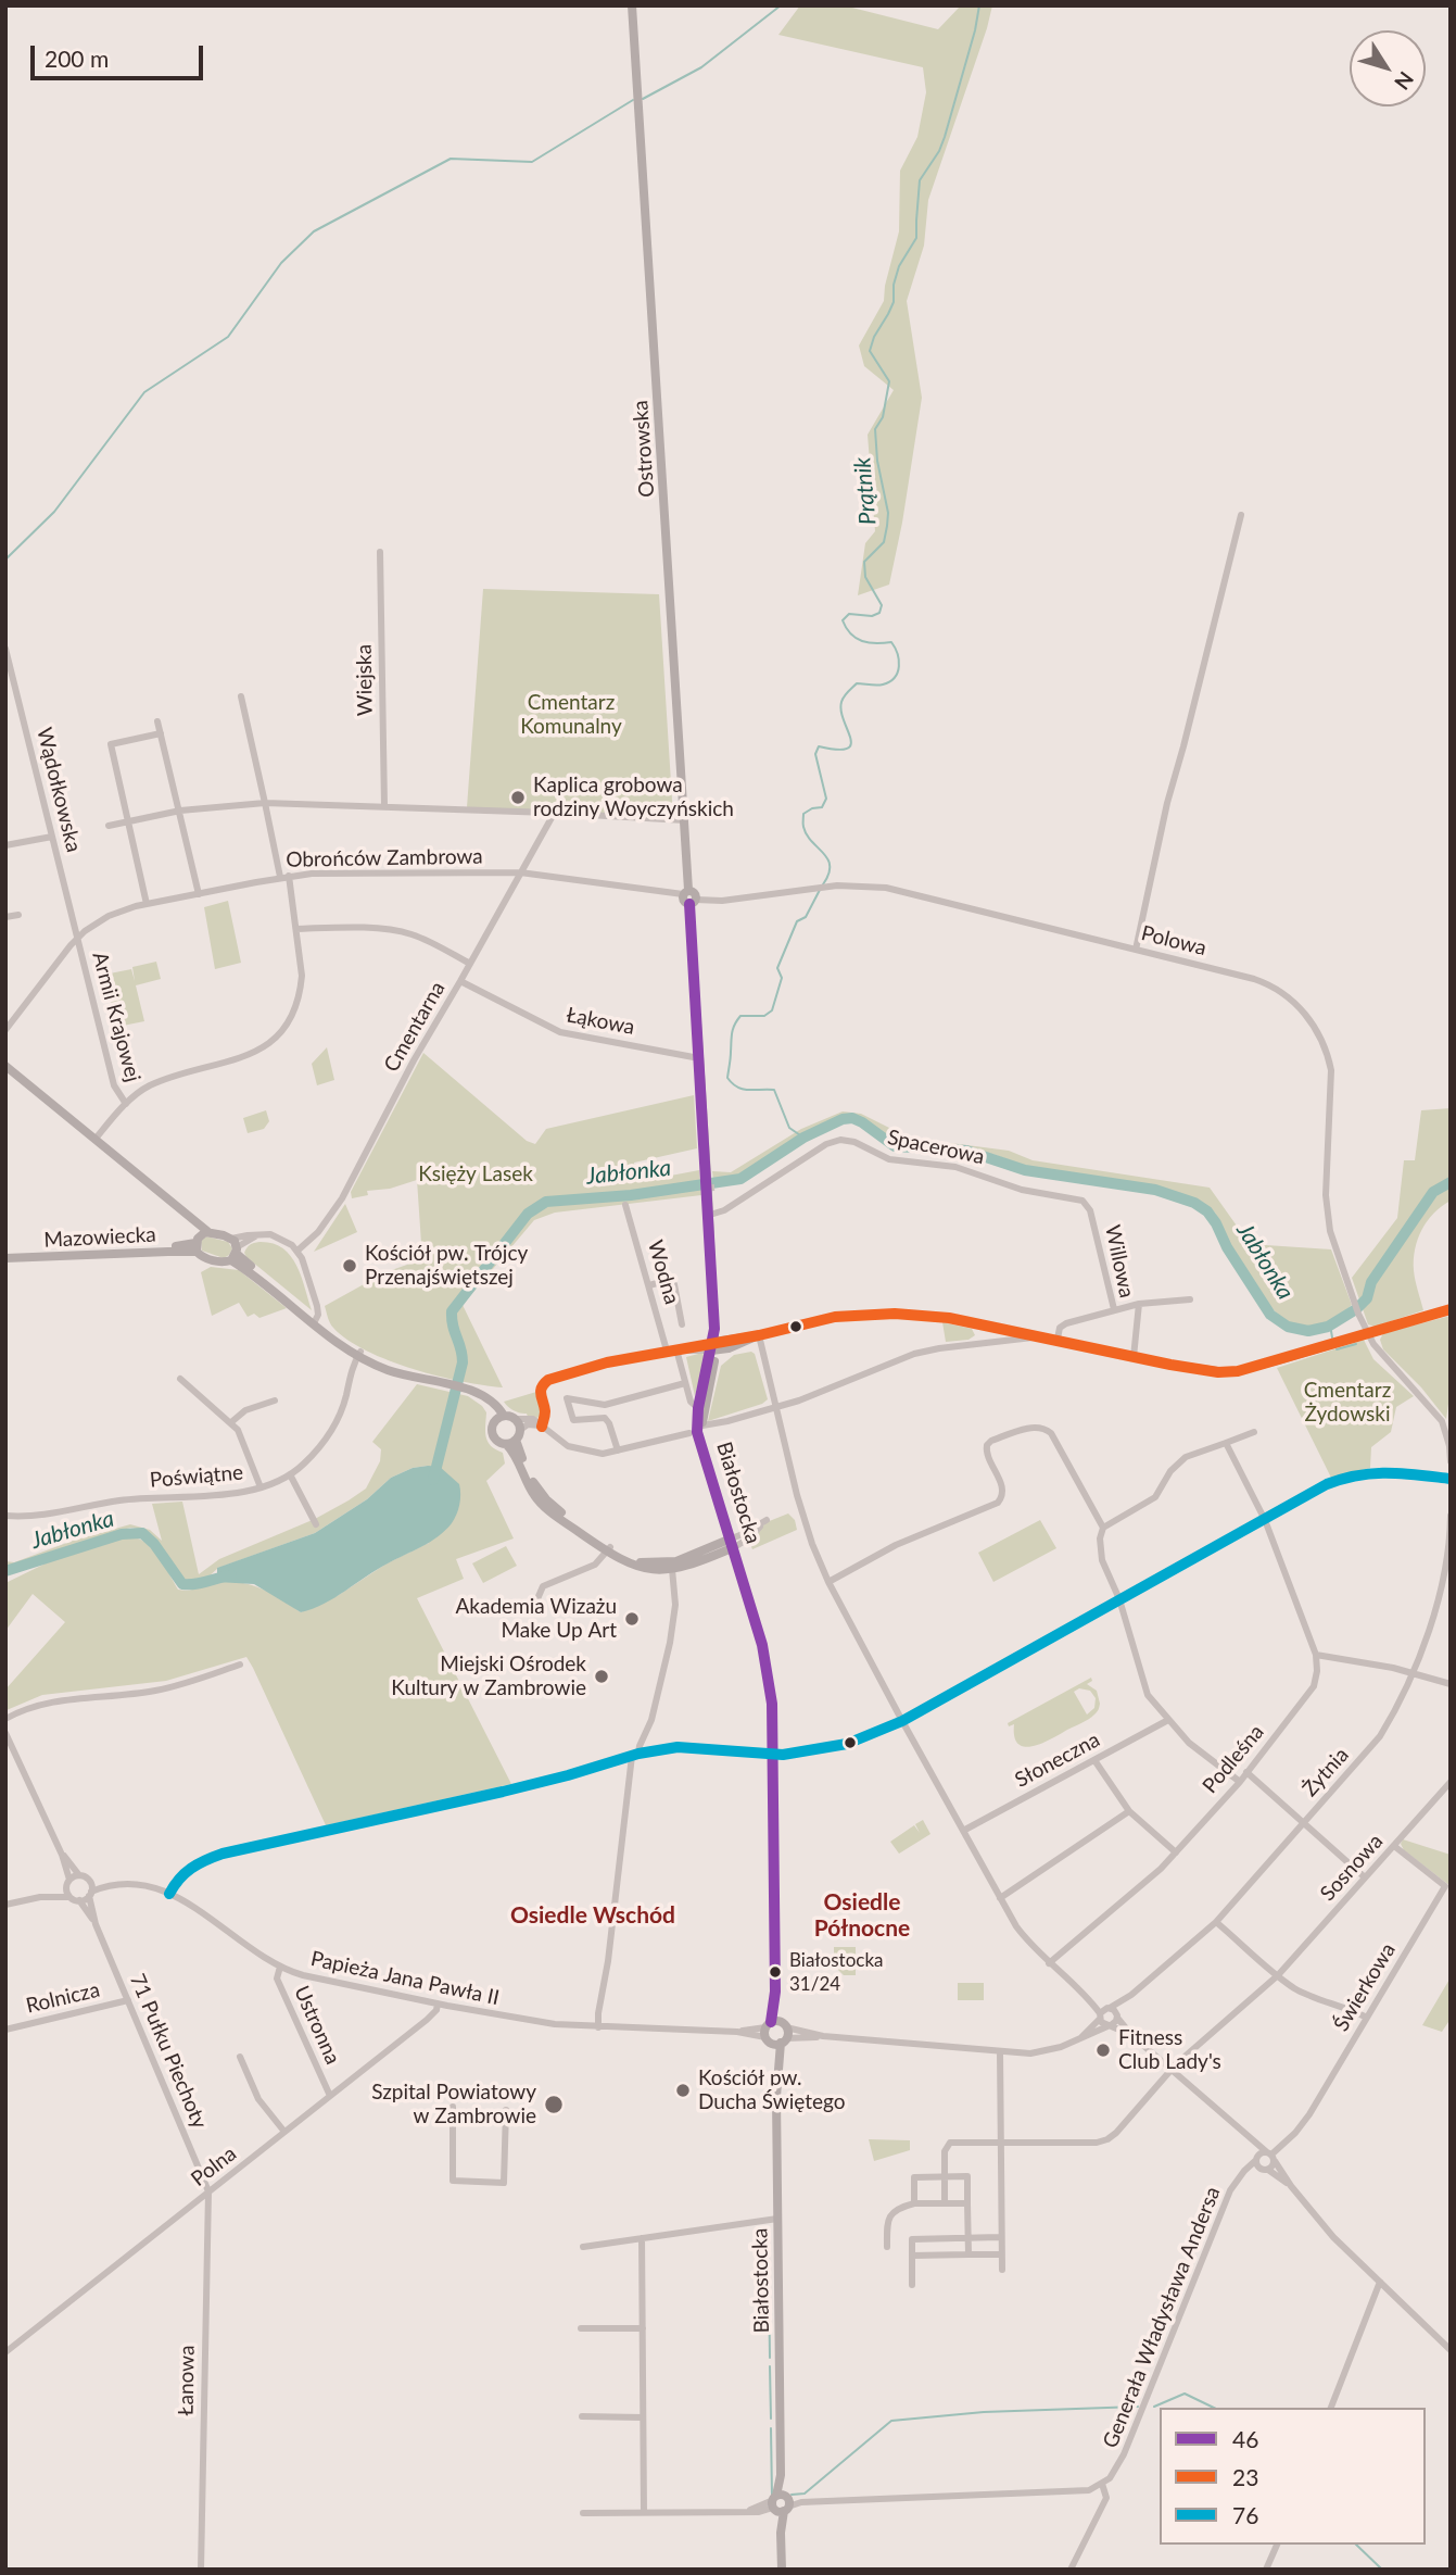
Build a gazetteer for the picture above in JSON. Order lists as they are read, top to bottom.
{
  "streets": {
    "main road": ["Ostrowska", "Mazowiecka", "Białostocka"],
    "street": [
      "Wiejska",
      "Wądołkowska",
      "Obrońców Zambrowa",
      "Polowa",
      "Armii Krajowej",
      "Łąkowa",
      "Cmentarna",
      "Spacerowa",
      "Willowa",
      "Wodna",
      "Poświątne",
      "Podleśna",
      "Słoneczna",
      "Żytnia",
      "Sosnowa",
      "Papieża Jana Pawła II",
      "Świerkowa",
      "Rolnicza",
      "Ustronna",
      "71 Pułku Piechoty",
      "Polna",
      "Generała Władysława Andersa",
      "Łanowa"
    ]
  },
  "crossings": [
    ["Ostrowska", "Obrońców Zambrowa"],
    ["Wądołkowska", "Obrońców Zambrowa"],
    ["Wądołkowska", "Armii Krajowej"],
    ["Obrońców Zambrowa", "Armii Krajowej"],
    ["Obrońców Zambrowa", "Cmentarna"],
    ["Łąkowa", "Cmentarna"],
    ["Spacerowa", "Willowa"],
    ["Białostocka", "Papieża Jana Pawła II"],
    ["Sosnowa", "Świerkowa"],
    ["Papieża Jana Pawła II", "Ustronna"],
    ["Papieża Jana Pawła II", "71 Pułku Piechoty"],
    ["Papieża Jana Pawła II", "Polna"],
    ["Rolnicza", "71 Pułku Piechoty"],
    ["Ustronna", "Polna"],
    ["71 Pułku Piechoty", "Polna"],
    ["71 Pułku Piechoty", "Łanowa"],
    ["Polna", "Łanowa"]
  ],
  "districts": ["Osiedle Północne", "Osiedle Wschód"],
  "water": ["Prątnik", "Jabłonka"],
  "parks": ["Cmentarz Komunalny", "Księży Lasek", "Cmentarz Żydowski"],
  "places": [
    "Kaplica grobowa rodziny Woyczyńskich",
    "Kościół pw. Trójcy Przenajświętszej",
    "Akademia Wizażu Make Up Art",
    "Miejski Ośrodek Kultury w Zambrowie",
    "Białostocka 31/24",
    "Fitness Club Lady's",
    "Kościół pw. Ducha Świętego",
    "Szpital Powiatowy w Zambrowie"
  ],
  "lines": ["transit line 46", "transit line 23", "transit line 76"],
  "legend": ["46", "23", "76"],
  "scale_bar": "200 m",
  "north": "bottom right"
}
